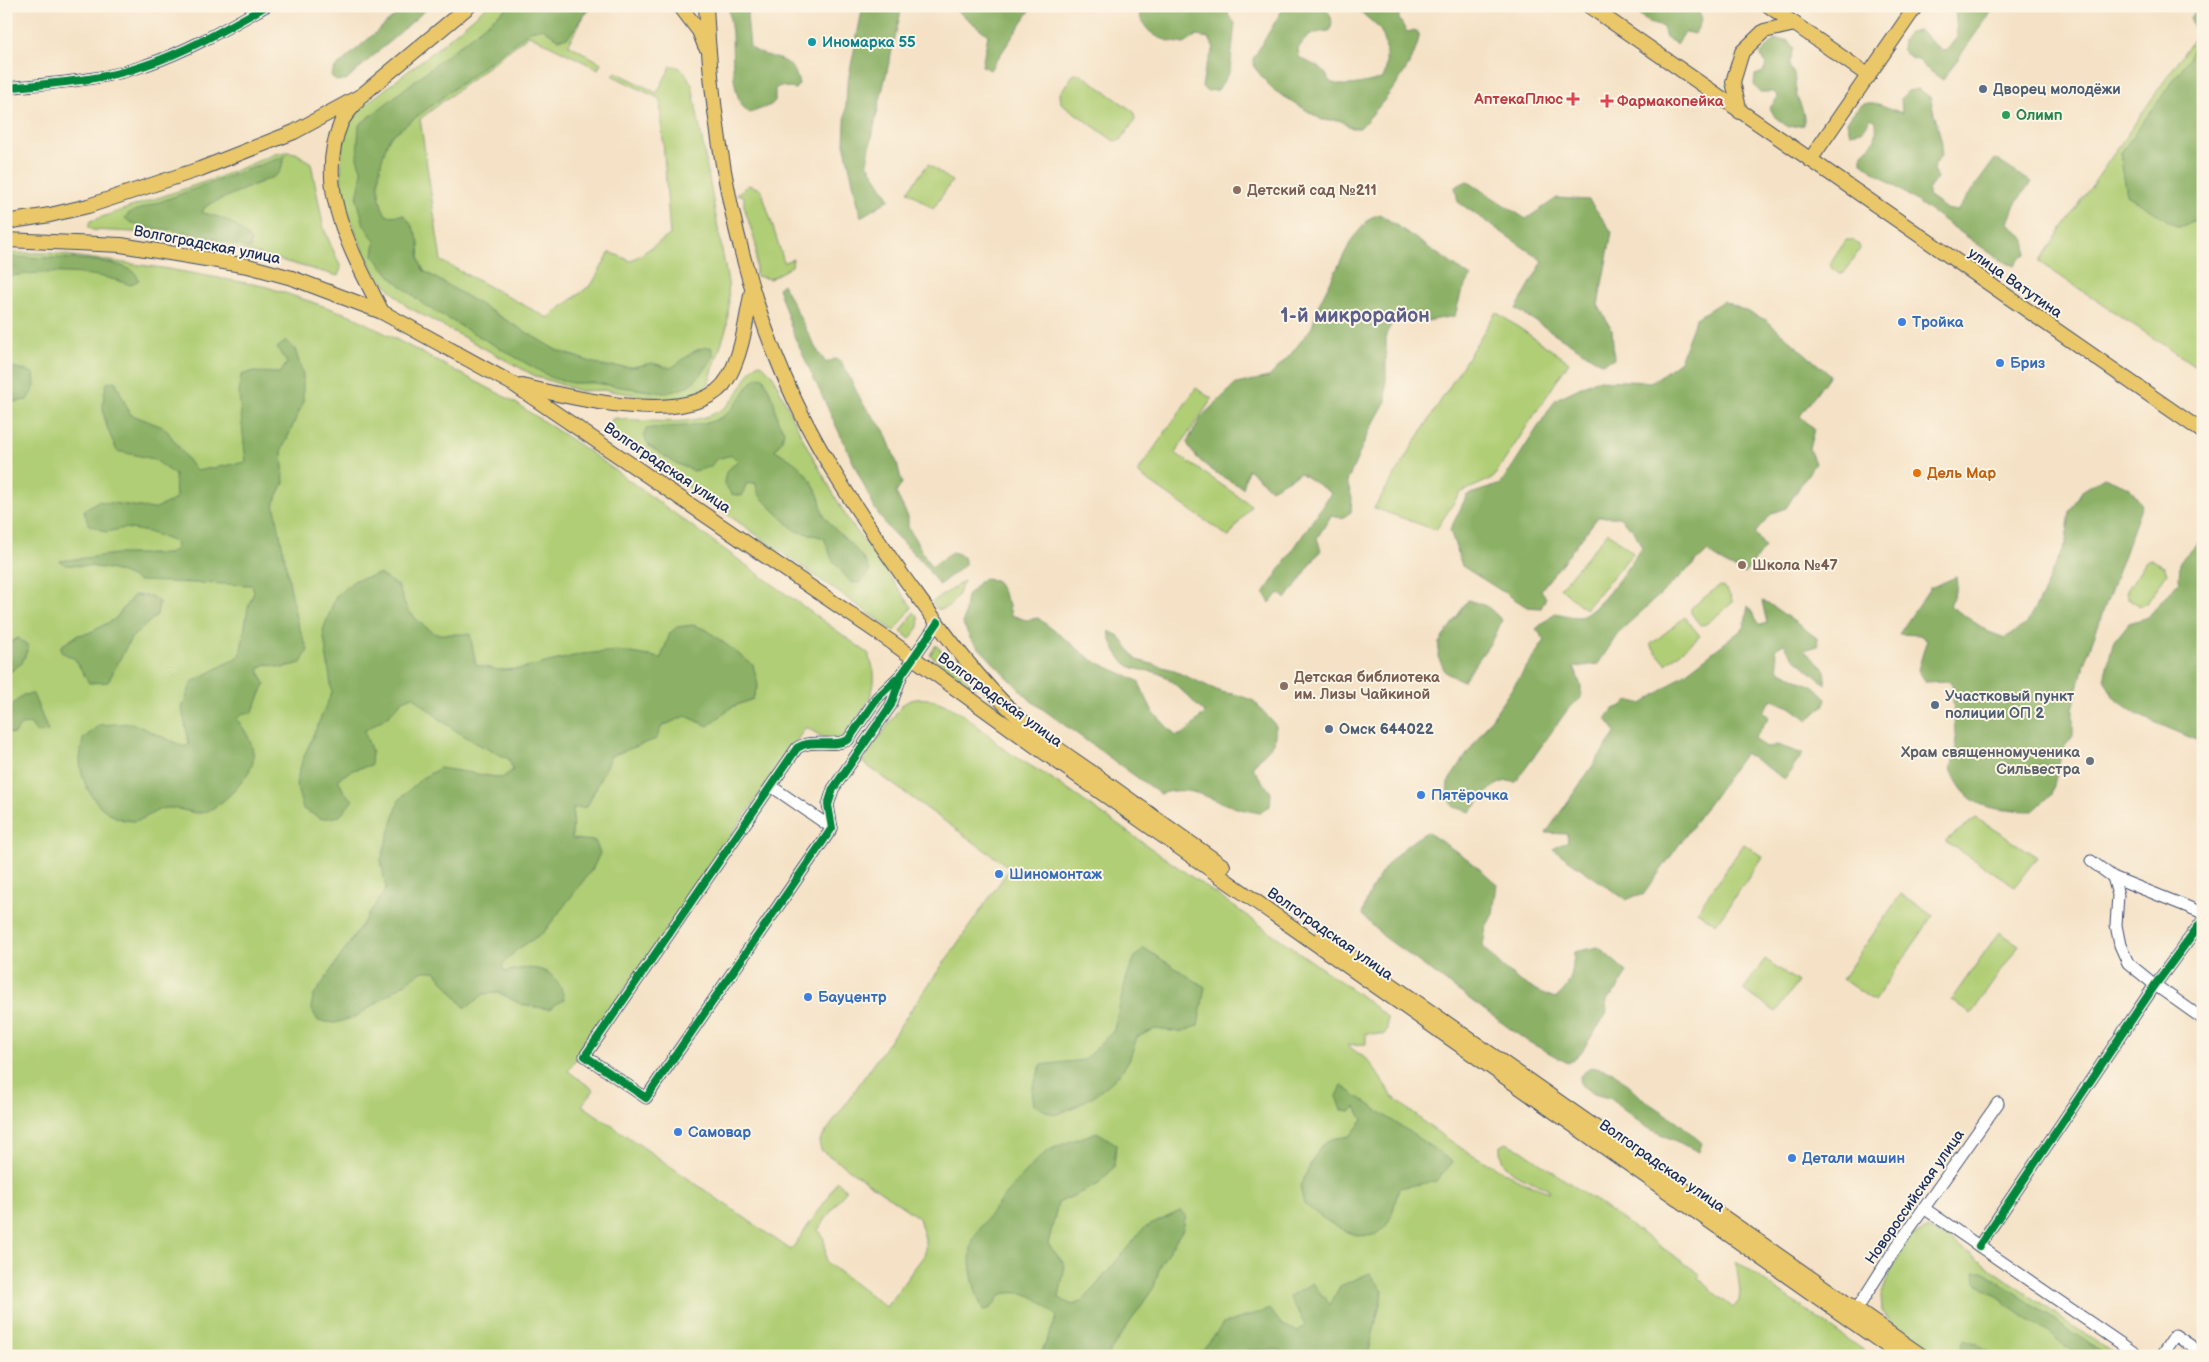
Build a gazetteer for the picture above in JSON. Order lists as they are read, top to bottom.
{
  "streets": {
    "main road": ["Волгоградская улица", "улица Ватутина"],
    "street": ["Новороссийская улица"]
  },
  "crossings": [
    ["Волгоградская улица", "Новороссийская улица"]
  ],
  "districts": ["1-й микрорайон"],
  "places": {
    "other": [
      "Иномарка 55",
      "Дворец молодёжи",
      "Олимп",
      "Детский сад №211",
      "Тройка",
      "Бриз",
      "Дель Мар",
      "Школа №47",
      "Детская библиотека им. Лизы Чайкиной",
      "Участковый пункт полиции ОП 2",
      "Омск 644022",
      "Храм священномученика Сильвестра",
      "Пятёрочка",
      "Шиномонтаж",
      "Бауцентр",
      "Самовар",
      "Детали машин"
    ],
    "health": ["АптекаПлюс", "Фармакопейка"]
  }
}
